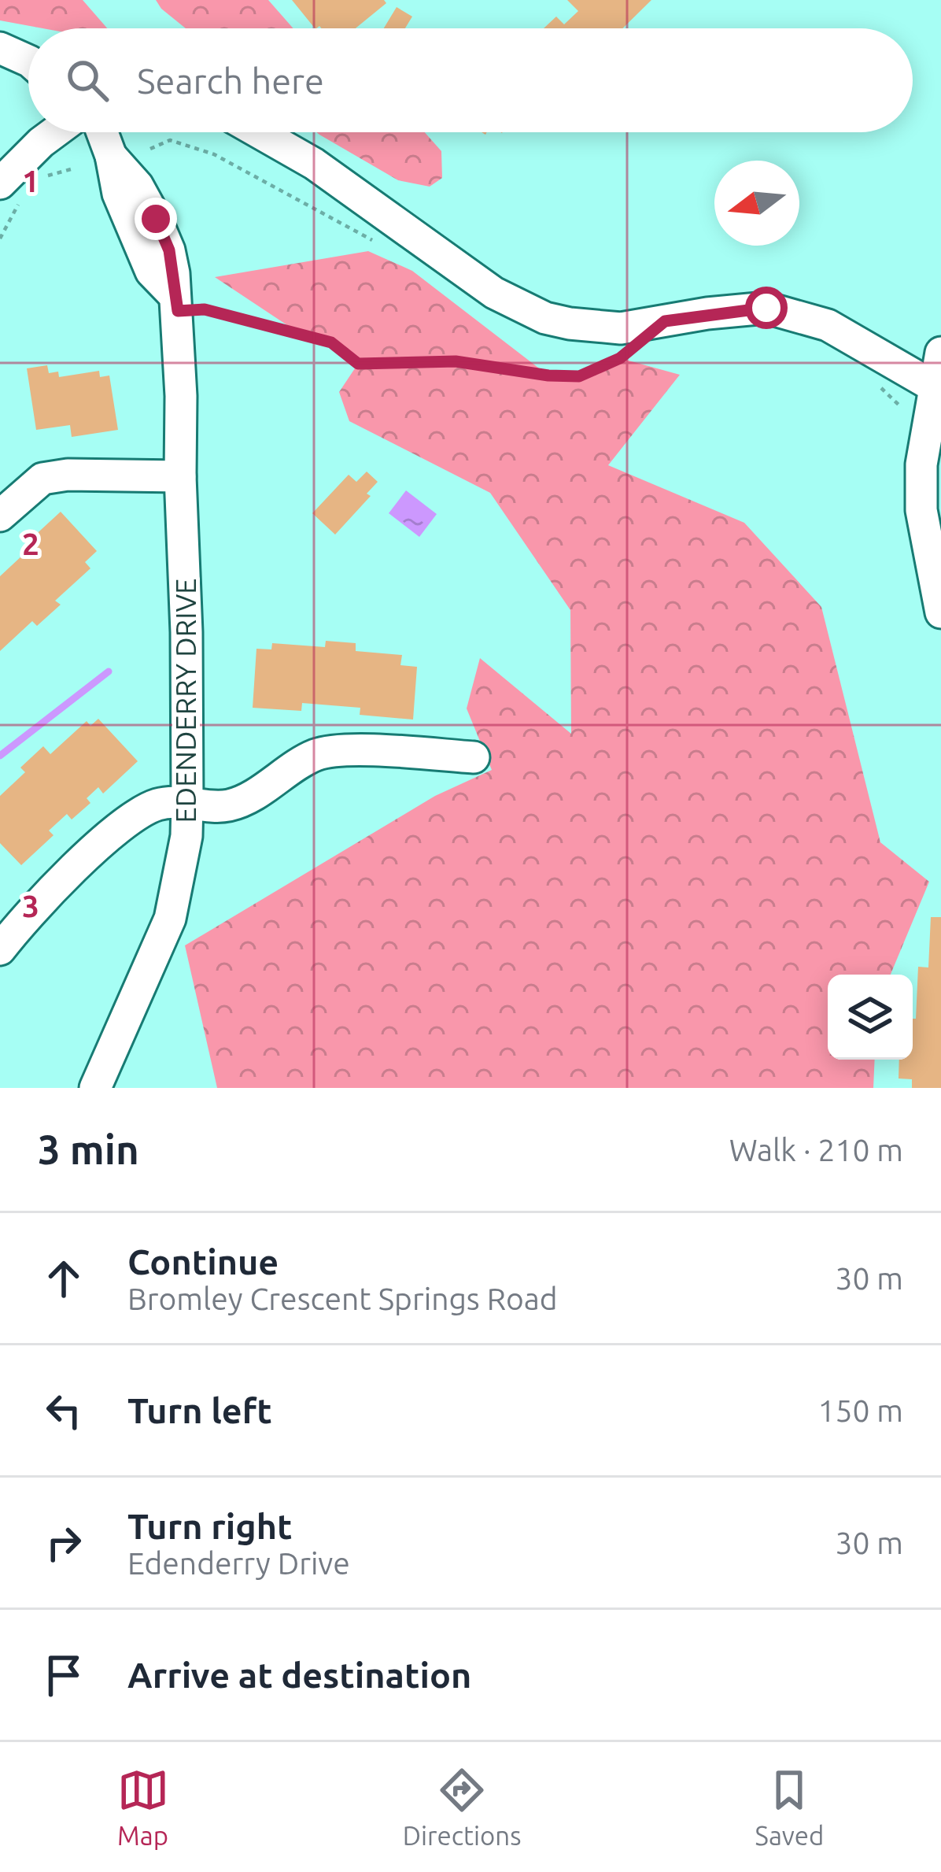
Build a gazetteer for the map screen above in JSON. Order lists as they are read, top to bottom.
{
  "streets": {
    "street": ["EDENDERRY DRIVE"]
  },
  "north": "left",
  "page": {
    "search": "Search here",
    "heading": ["3 min", "Walk · 210 m"],
    "list": [
      ["Continue", "Bromley Crescent Springs Road", "30 m"],
      ["Turn left", "150 m"],
      ["Turn right", "Edenderry Drive", "30 m"],
      "Arrive at destination"
    ],
    "nav": ["Map", "Directions", "Saved"]
  },
  "grid": {
    "rows": ["1", "2", "3"]
  }
}
